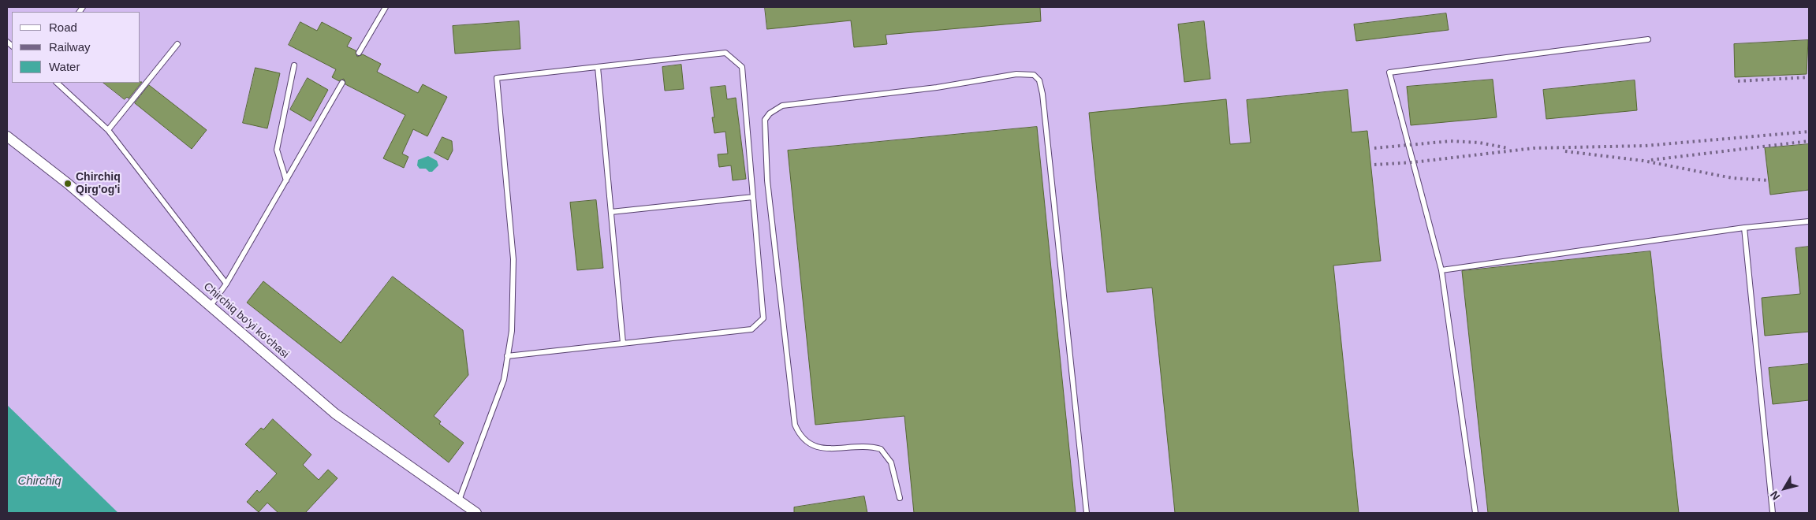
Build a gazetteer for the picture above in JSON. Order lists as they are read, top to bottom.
{
  "streets": {
    "street": ["Chirchiq bo'yi ko'chasi"]
  },
  "water": ["Chirchiq"],
  "places": ["Chirchiq Qirg'og'i"],
  "legend": ["Road", "Railway", "Water"],
  "north": "bottom left"
}
